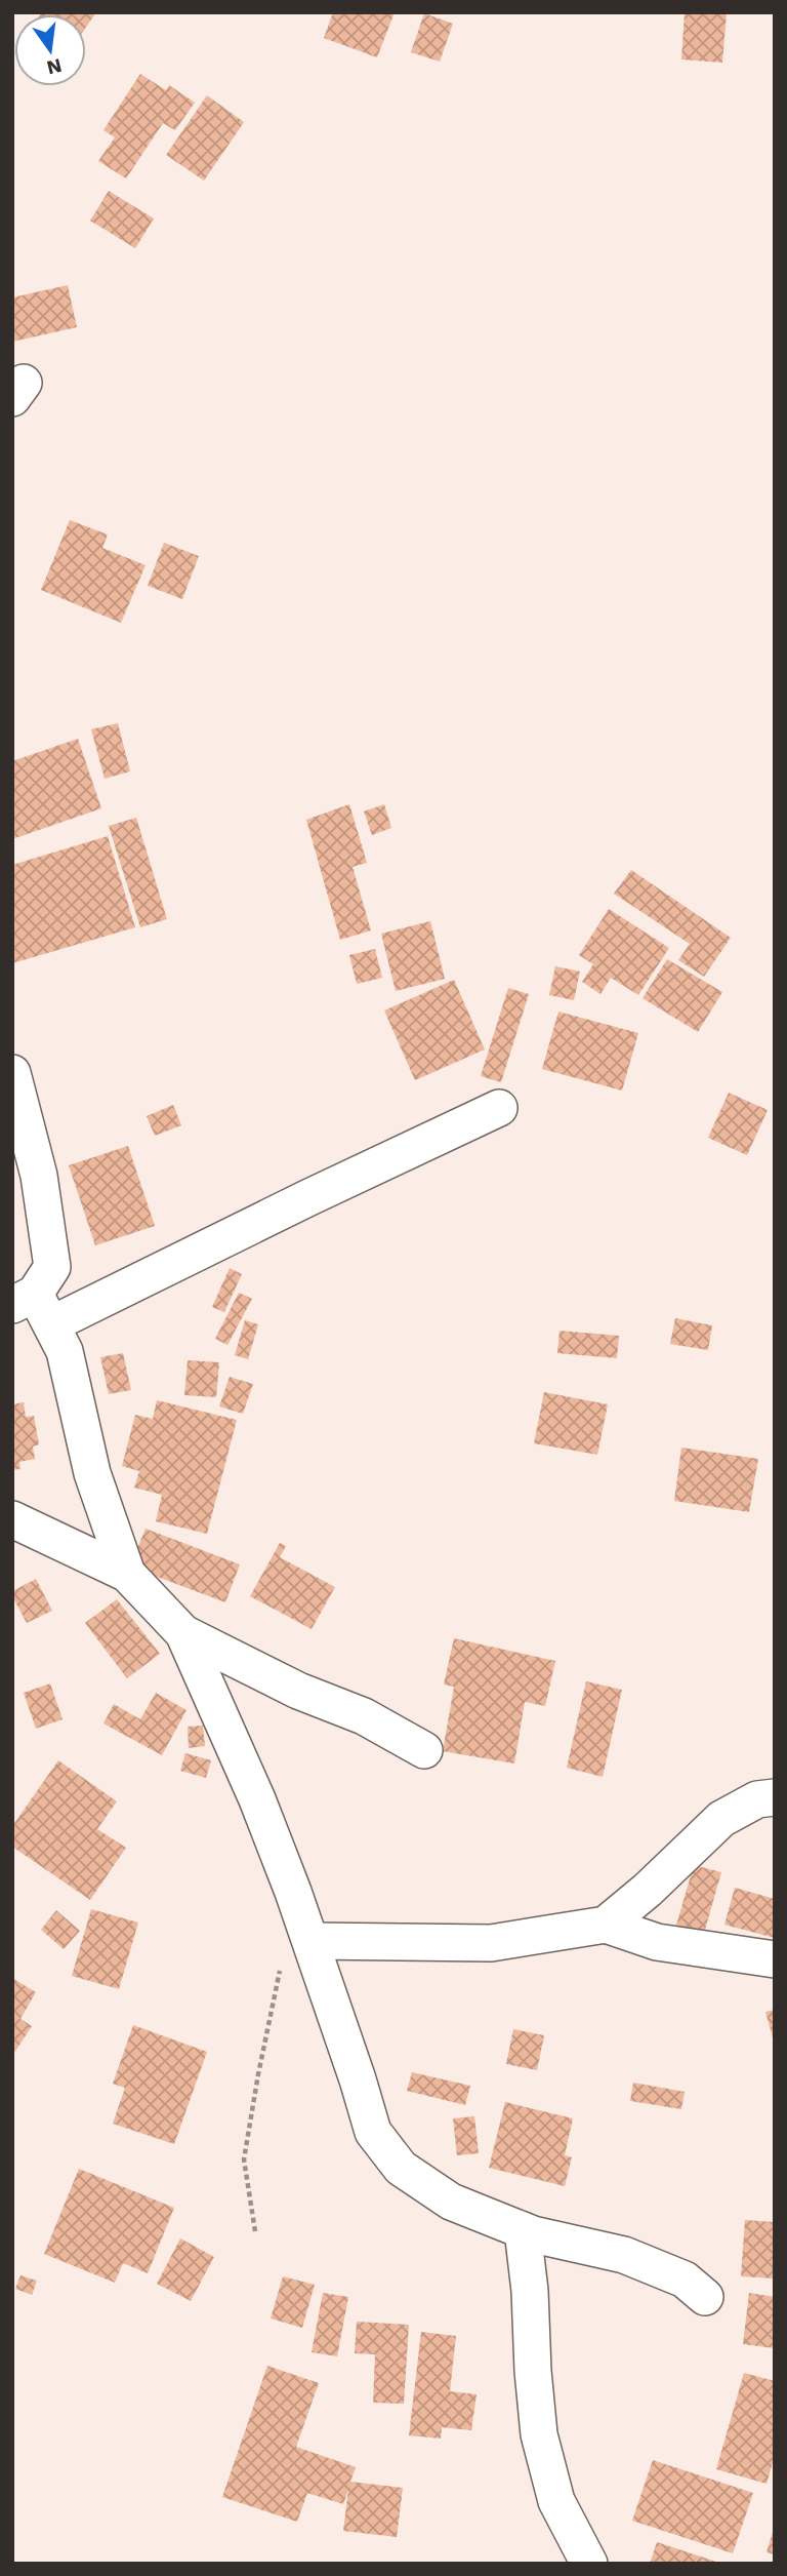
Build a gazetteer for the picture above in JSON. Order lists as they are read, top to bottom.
{
  "north": "bottom"
}
